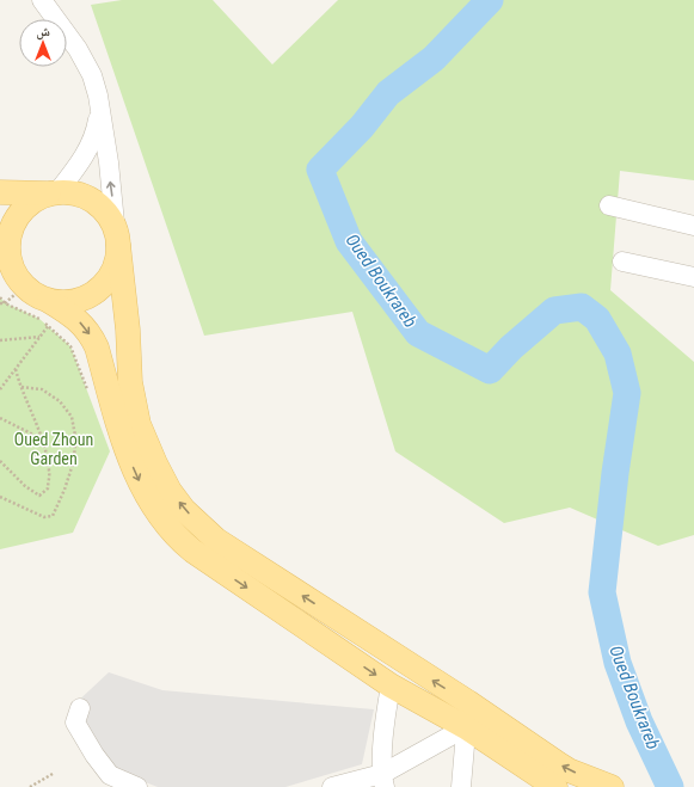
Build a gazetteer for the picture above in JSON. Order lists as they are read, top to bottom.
{
  "water": ["Oued Boukrareb"],
  "parks": ["Oued Zhoun Garden"],
  "north": "top"
}
